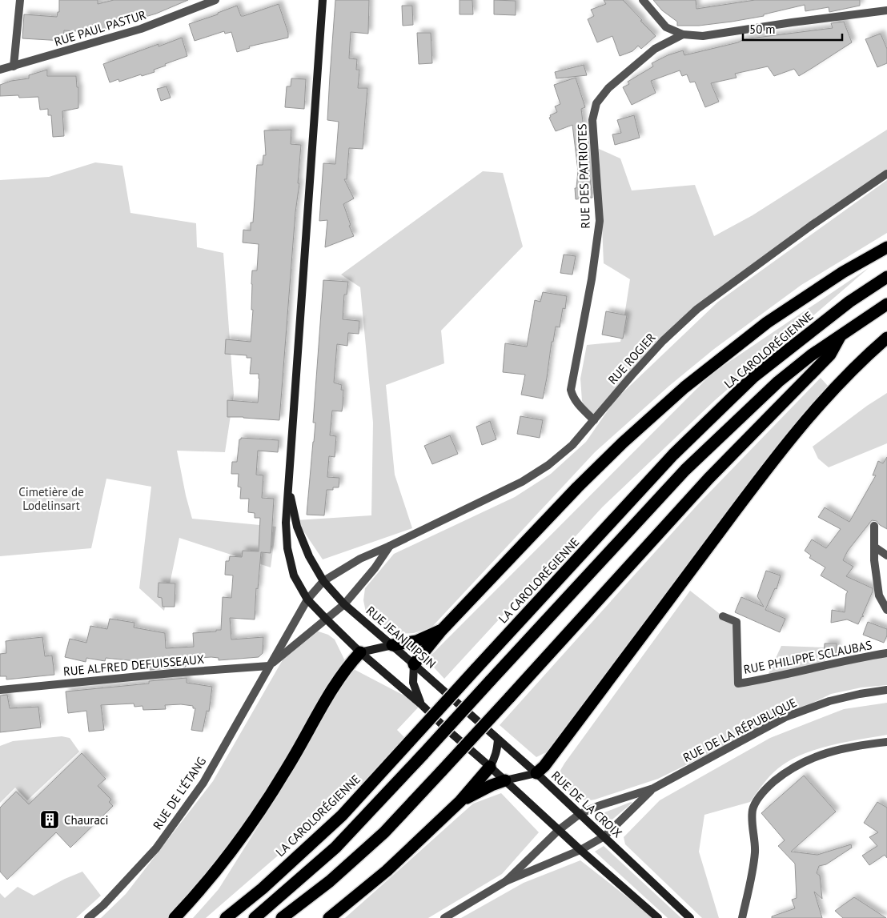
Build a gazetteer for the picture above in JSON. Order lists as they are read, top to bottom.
{
  "streets": {
    "highway": ["LA CAROLORÉGIENNE"],
    "street": [
      "RUE PAUL PASTUR",
      "RUE DES PATRIOTES",
      "RUE ROGIER",
      "RUE JEAN LIPSIN",
      "RUE PHILIPPE SCLAUBAS",
      "RUE ALFRED DEFUISSEAUX",
      "RUE DE LA RÉPUBLIQUE",
      "RUE DE L'ÉTANG",
      "RUE DE LA CROIX"
    ]
  },
  "crossings": [
    ["RUE DES PATRIOTES", "RUE ROGIER"],
    ["RUE ROGIER", "RUE JEAN LIPSIN"],
    ["RUE ROGIER", "RUE DE L'ÉTANG"],
    ["RUE JEAN LIPSIN", "RUE DE L'ÉTANG"],
    ["RUE JEAN LIPSIN", "RUE DE LA CROIX"],
    ["RUE ALFRED DEFUISSEAUX", "RUE DE L'ÉTANG"],
    ["RUE DE LA RÉPUBLIQUE", "RUE DE LA CROIX"]
  ],
  "parks": ["Cimetière de Lodelinsart"],
  "places": {
    "building": ["Chauraci"]
  },
  "scale_bar": "50 m"
}
